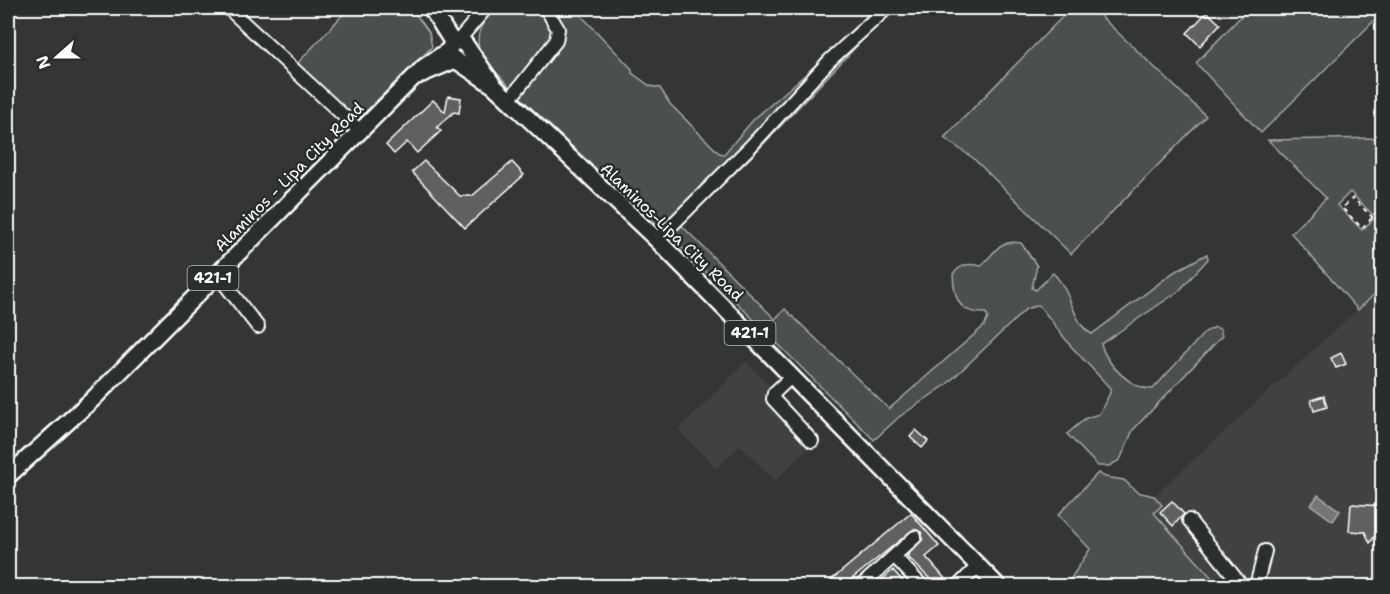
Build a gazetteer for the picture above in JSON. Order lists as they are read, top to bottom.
{
  "streets": {
    "main road": ["Alaminos - Lipa City Road", "Alaminos-Lipa City Road", "421-1"]
  },
  "crossings": [
    ["Alaminos - Lipa City Road", "Alaminos-Lipa City Road"]
  ],
  "north": "left"
}
